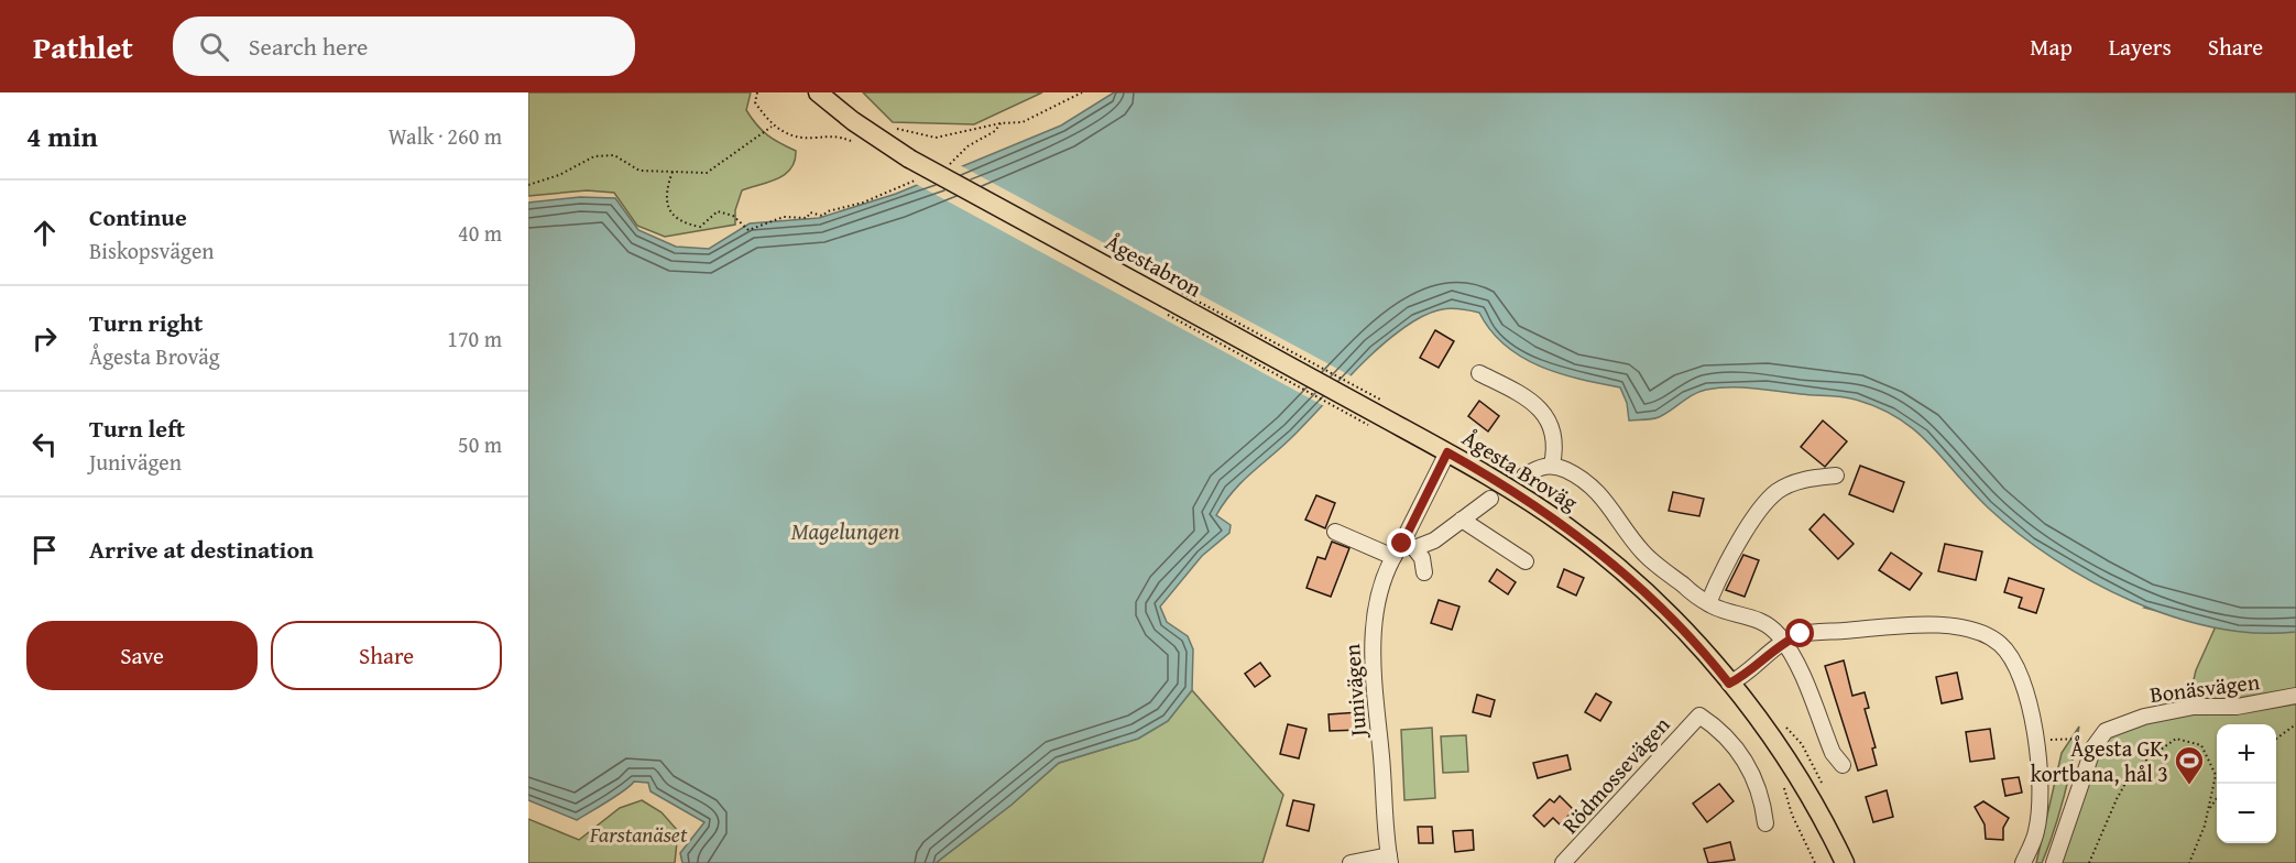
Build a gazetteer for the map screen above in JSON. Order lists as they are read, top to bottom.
{
  "streets": {
    "main road": ["Ågestabron", "Ågesta Broväg"],
    "street": ["Bonäsvägen", "Junivägen", "Rödmossevägen"]
  },
  "crossings": [
    ["Ågestabron", "Ågesta Broväg"],
    ["Ågesta Broväg", "Junivägen"]
  ],
  "water": ["Magelungen"],
  "parks": ["Farstanäset"],
  "places": {
    "sports": ["Ågesta GK, kortbana, hål 3"]
  },
  "page": {
    "header": "Pathlet",
    "search": "Search here",
    "nav": ["Map", "Layers", "Share"],
    "heading": ["4 min", "Walk · 260 m"],
    "list": [
      ["Continue", "Biskopsvägen", "40 m"],
      ["Turn right", "Ågesta Broväg", "170 m"],
      ["Turn left", "Junivägen", "50 m"],
      "Arrive at destination"
    ],
    "buttons": ["Save", "Share"],
    "map_buttons": ["+", "−"]
  }
}
